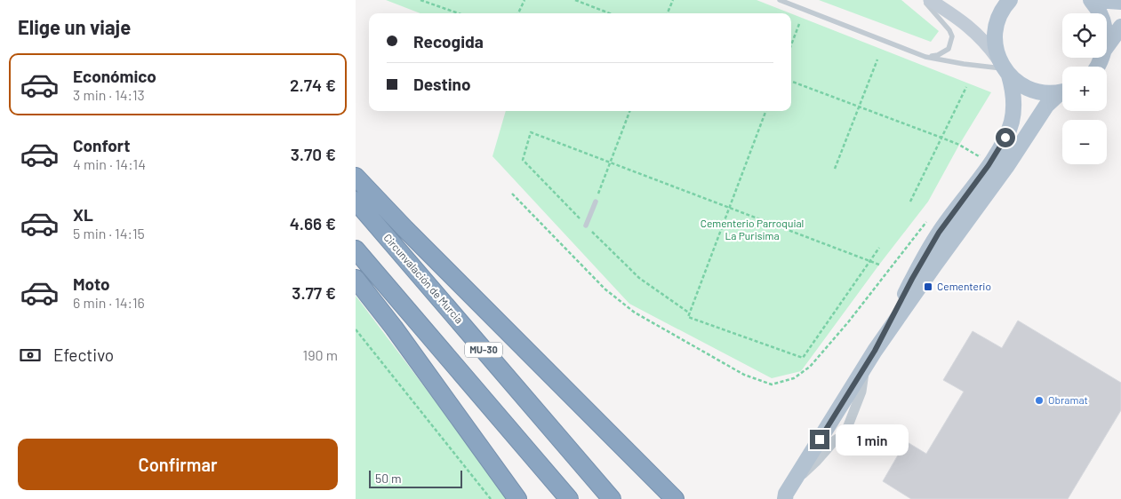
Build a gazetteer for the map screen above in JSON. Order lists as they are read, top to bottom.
{
  "streets": {
    "highway": ["Circunvalación de Murcia", "MU-30"]
  },
  "parks": ["Cementerio Parroquial La Purisima"],
  "places": {
    "transit": ["Cementerio"],
    "other": ["Obramat"]
  },
  "scale_bar": "50 m",
  "page": {
    "heading": "Elige un viaje",
    "map_buttons": ["+", "−"],
    "banner": ["Recogida", "Destino"],
    "list": [
      {
        "name": "Económico",
        "note": "3 min · 14:13",
        "value": "2.74 €"
      },
      {
        "name": "Confort",
        "note": "4 min · 14:14",
        "value": "3.70 €"
      },
      {
        "name": "XL",
        "note": "5 min · 14:15",
        "value": "4.66 €"
      },
      {
        "name": "Moto",
        "note": "6 min · 14:16",
        "value": "3.77 €"
      }
    ],
    "pay": ["Efectivo", "190 m"],
    "bubble": "1 min",
    "buttons": "Confirmar",
    "scale": "50 m"
  }
}
